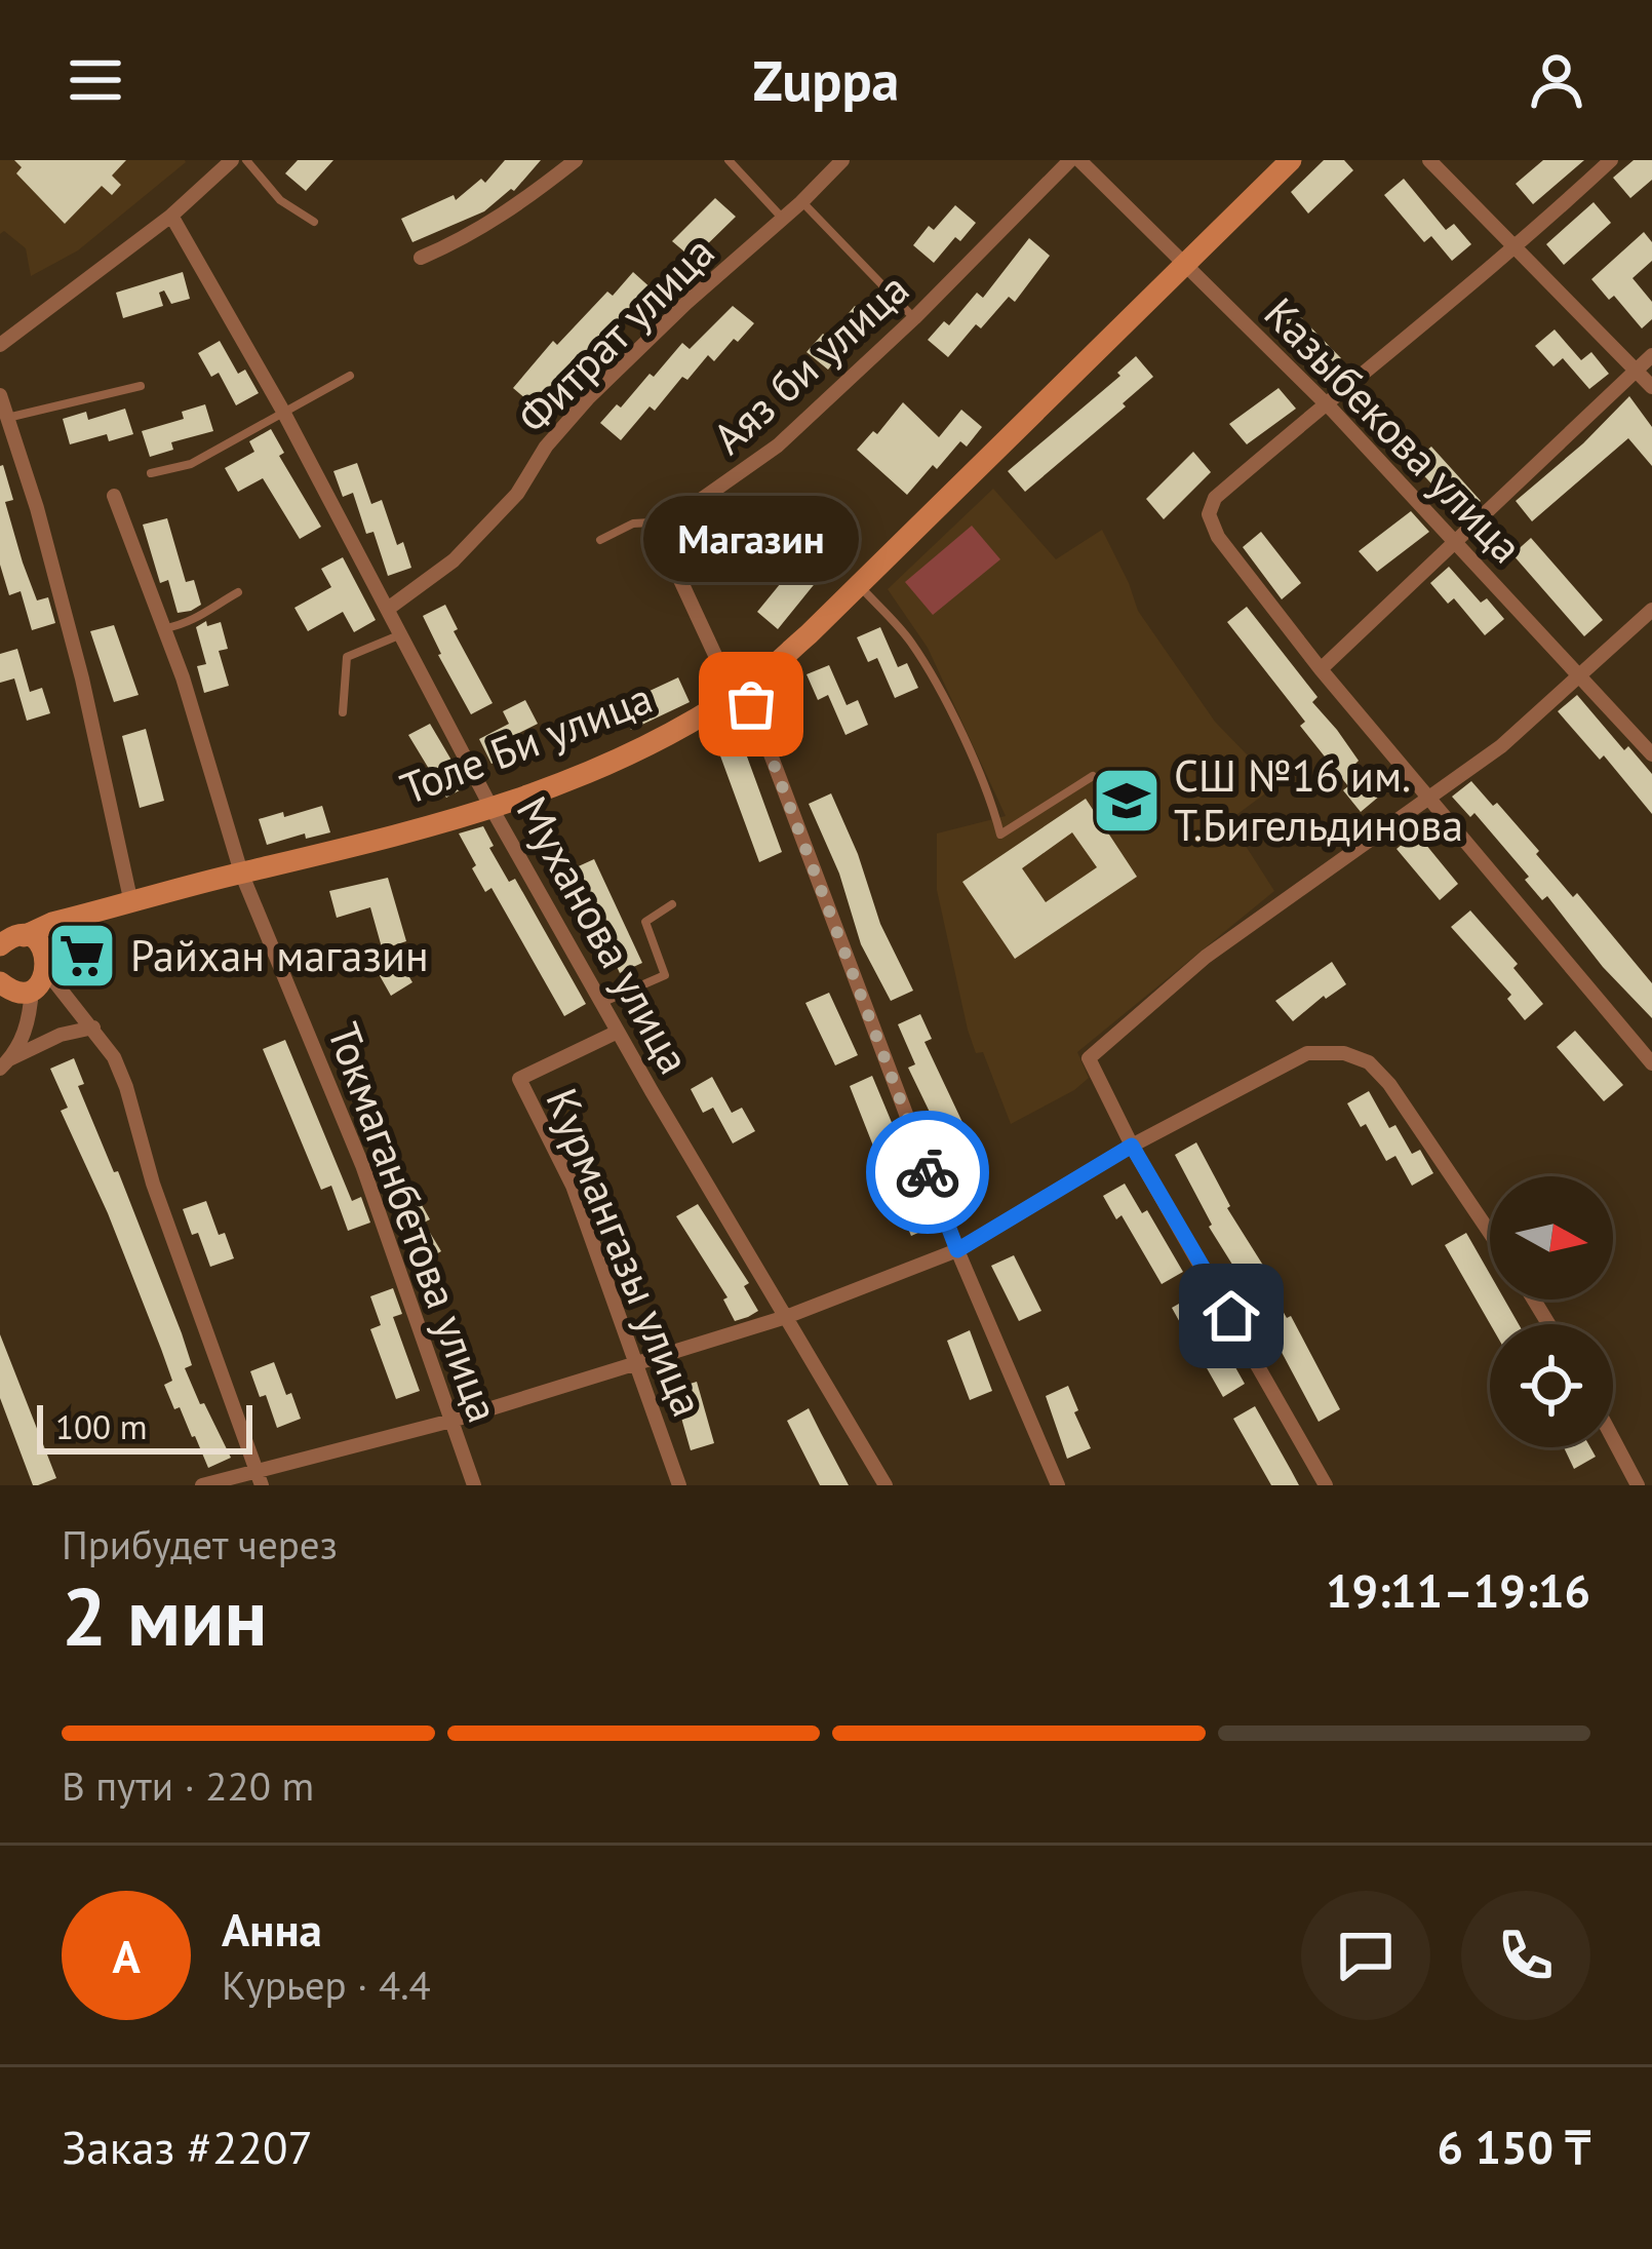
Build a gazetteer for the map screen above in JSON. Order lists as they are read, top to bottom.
{
  "streets": {
    "street": [
      "Фитрат улица",
      "Аяз би улица",
      "Казыбекова улица",
      "Толе Би улица",
      "Муханова улица",
      "Токмаганбетова улица",
      "Курмангазы улица"
    ]
  },
  "crossings": [
    ["Фитрат улица", "Муханова улица"],
    ["Аяз би улица", "Казыбекова улица"],
    ["Казыбекова улица", "Толе Би улица"],
    ["Толе Би улица", "Муханова улица"],
    ["Толе Би улица", "Токмаганбетова улица"],
    ["Муханова улица", "Курмангазы улица"]
  ],
  "places": {
    "other": ["Магазин"],
    "school or university": ["СШ №16 им. Т.Бигельдинова"],
    "supermarket": ["Райхан магазин"]
  },
  "scale_bar": "100 m",
  "north": "right",
  "page": {
    "header": "Zuppa",
    "bubble": "Магазин",
    "scale": "100 m",
    "heading": ["2 мин", "Прибудет через", "19:11–19:16"],
    "panel": [
      "Анна",
      "Курьер · 4.4",
      "Заказ #2207",
      "6 150 ₸"
    ],
    "bar": "В пути · 220 m",
    "round": "А"
  }
}
